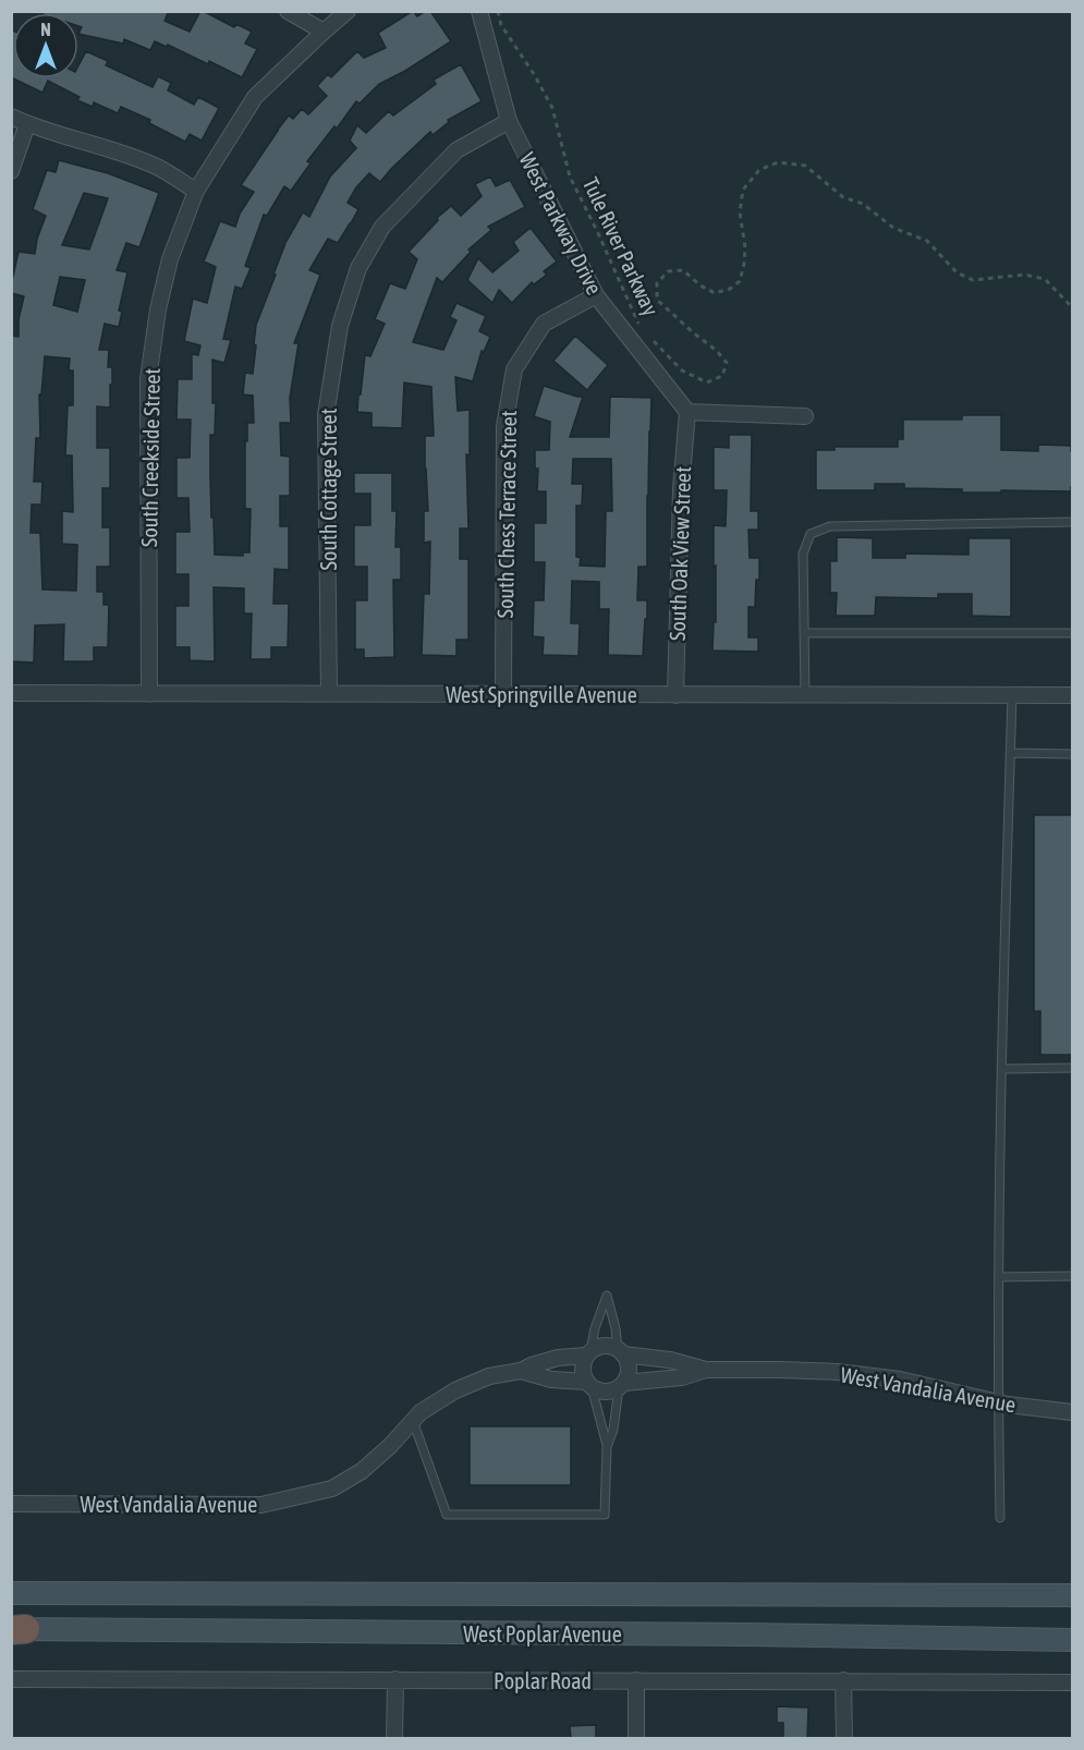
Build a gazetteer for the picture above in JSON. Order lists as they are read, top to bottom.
{
  "streets": {
    "main road": ["West Poplar Avenue"],
    "street": [
      "West Parkway Drive",
      "South Creekside Street",
      "South Cottage Street",
      "South Chess Terrace Street",
      "South Oak View Street",
      "West Springville Avenue",
      "West Vandalia Avenue",
      "Poplar Road"
    ],
    "path": ["Tule River Parkway"]
  },
  "crossings": [
    ["West Parkway Drive", "South Cottage Street"],
    ["West Parkway Drive", "South Chess Terrace Street"],
    ["West Parkway Drive", "South Oak View Street"],
    ["South Creekside Street", "West Springville Avenue"],
    ["South Cottage Street", "West Springville Avenue"],
    ["South Chess Terrace Street", "West Springville Avenue"],
    ["South Oak View Street", "West Springville Avenue"]
  ],
  "north": "top"
}
